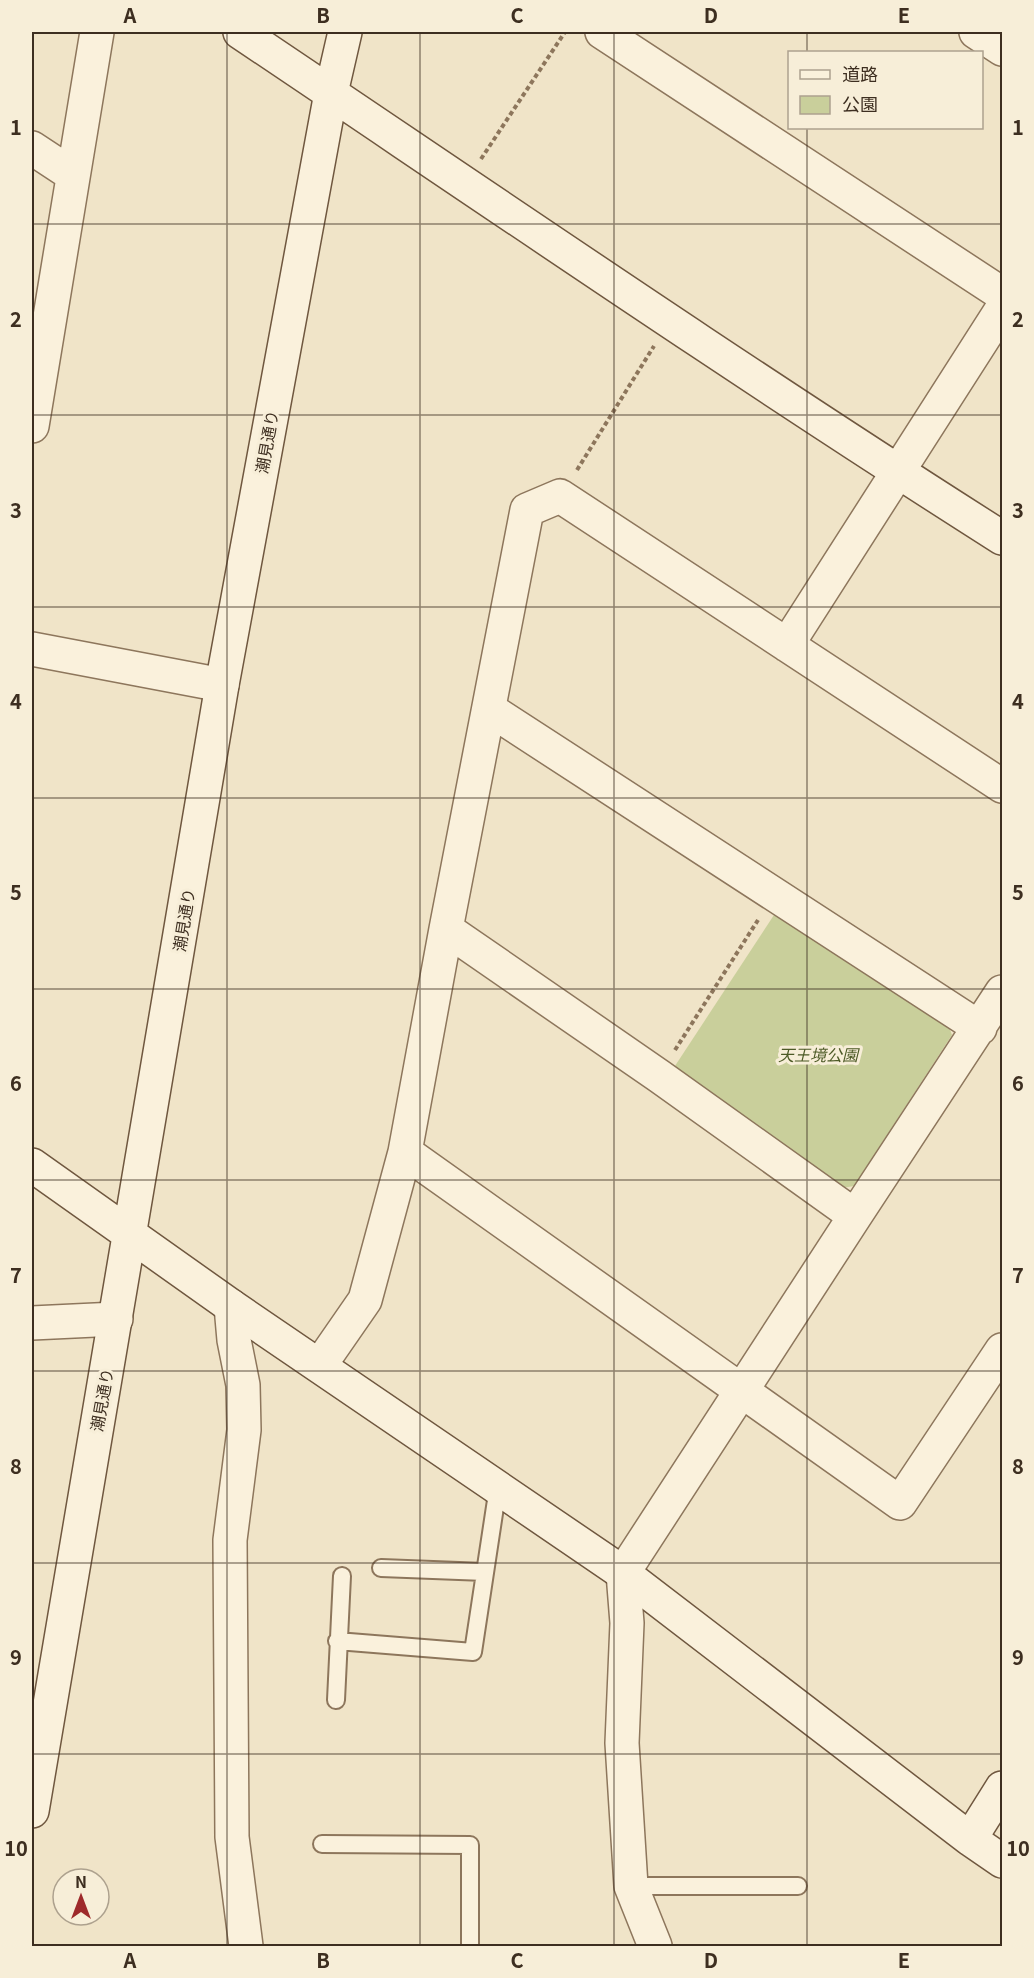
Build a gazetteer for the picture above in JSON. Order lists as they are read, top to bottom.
{
  "streets": {
    "street": ["潮見通り"]
  },
  "parks": ["天王境公園"],
  "legend": ["道路", "公園"],
  "north": "top",
  "grid": {
    "columns": [
      "A",
      "B",
      "C",
      "D",
      "E"
    ],
    "rows": [
      "1",
      "2",
      "3",
      "4",
      "5",
      "6",
      "7",
      "8",
      "9",
      "10"
    ]
  }
}
